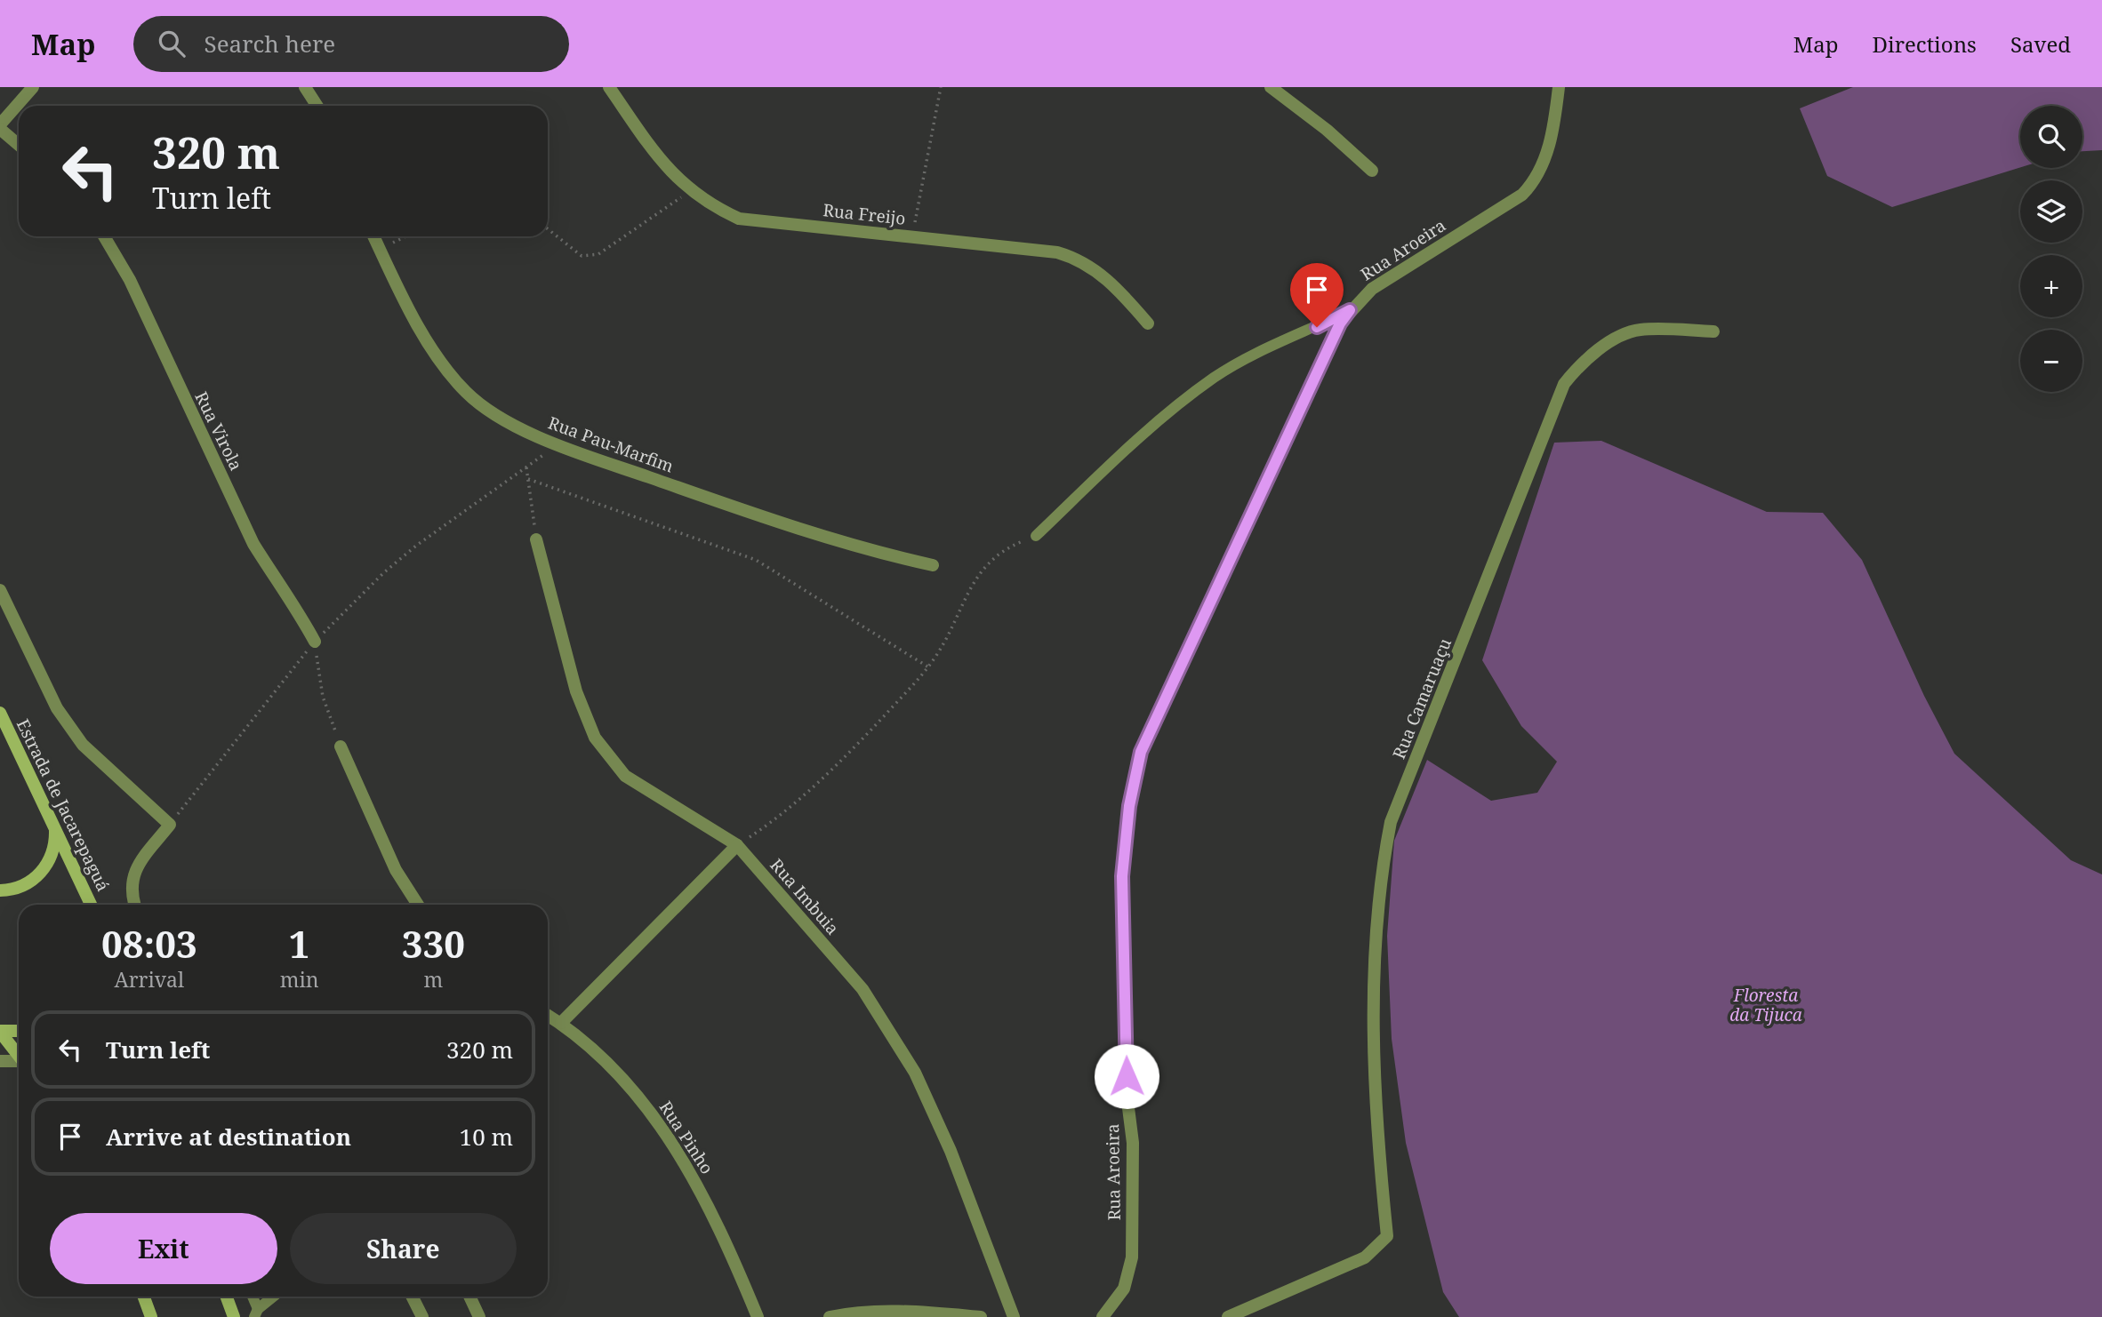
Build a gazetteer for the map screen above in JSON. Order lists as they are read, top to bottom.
{
  "streets": {
    "main road": ["Estrada de Jacarepaguá"],
    "street": [
      "Rua Freijo",
      "Rua Aroeira",
      "Rua Virola",
      "Rua Pau-Marfim",
      "Rua Camaruaçu",
      "Rua Imbuia",
      "Rua Pinho"
    ]
  },
  "parks": ["Floresta da Tijuca"],
  "page": {
    "header": "Map",
    "search": "Search here",
    "nav": ["Map", "Directions", "Saved"],
    "map_buttons": ["+", "−"],
    "turn": ["320 m", "Turn left"],
    "eta": [
      "08:03",
      "Arrival",
      "1",
      "min",
      "330",
      "m"
    ],
    "list": [
      {
        "name": "Turn left",
        "value": "320 m"
      },
      {
        "name": "Arrive at destination",
        "value": "10 m"
      }
    ],
    "buttons": ["Exit", "Share"]
  }
}
